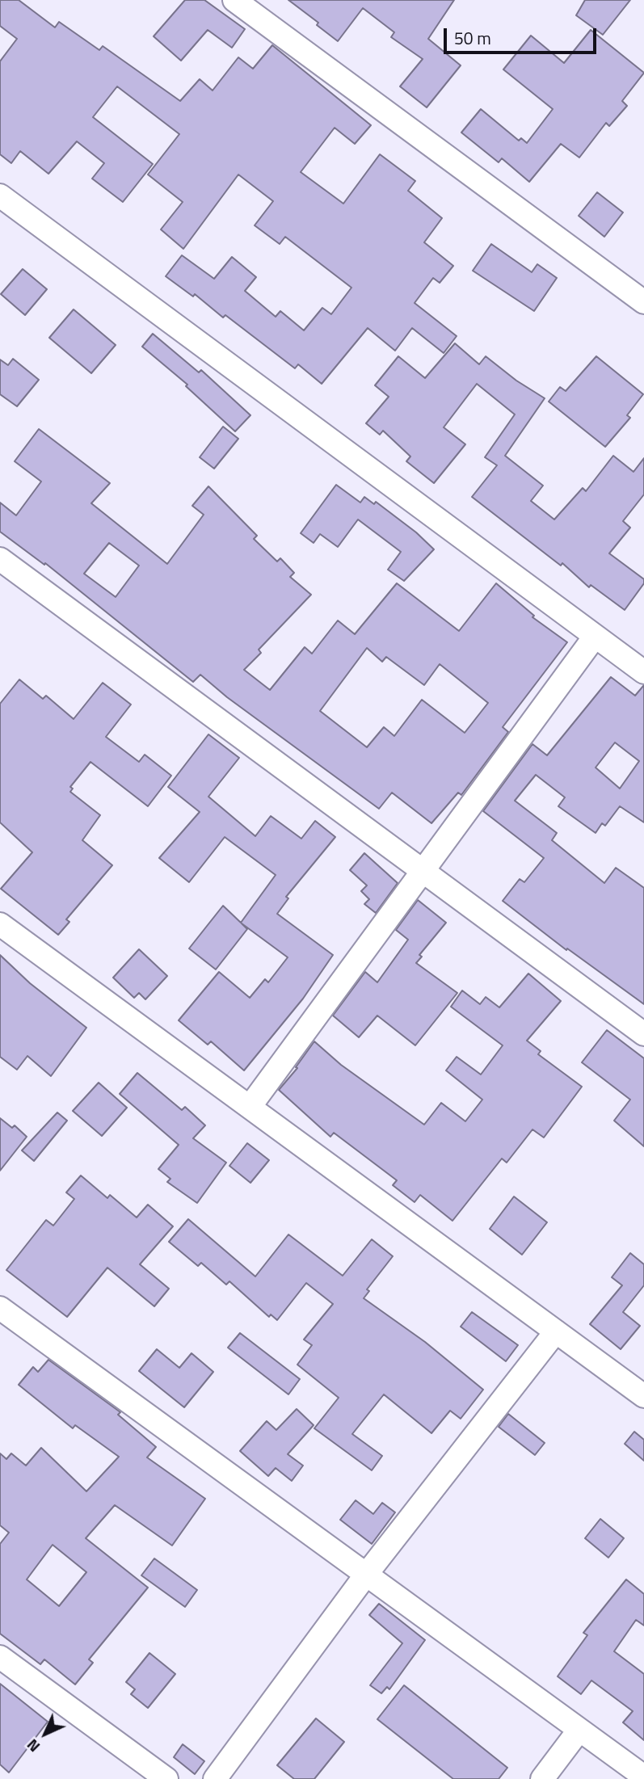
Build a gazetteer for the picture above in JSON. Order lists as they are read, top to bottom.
{
  "scale_bar": "50 m",
  "north": "bottom left"
}
